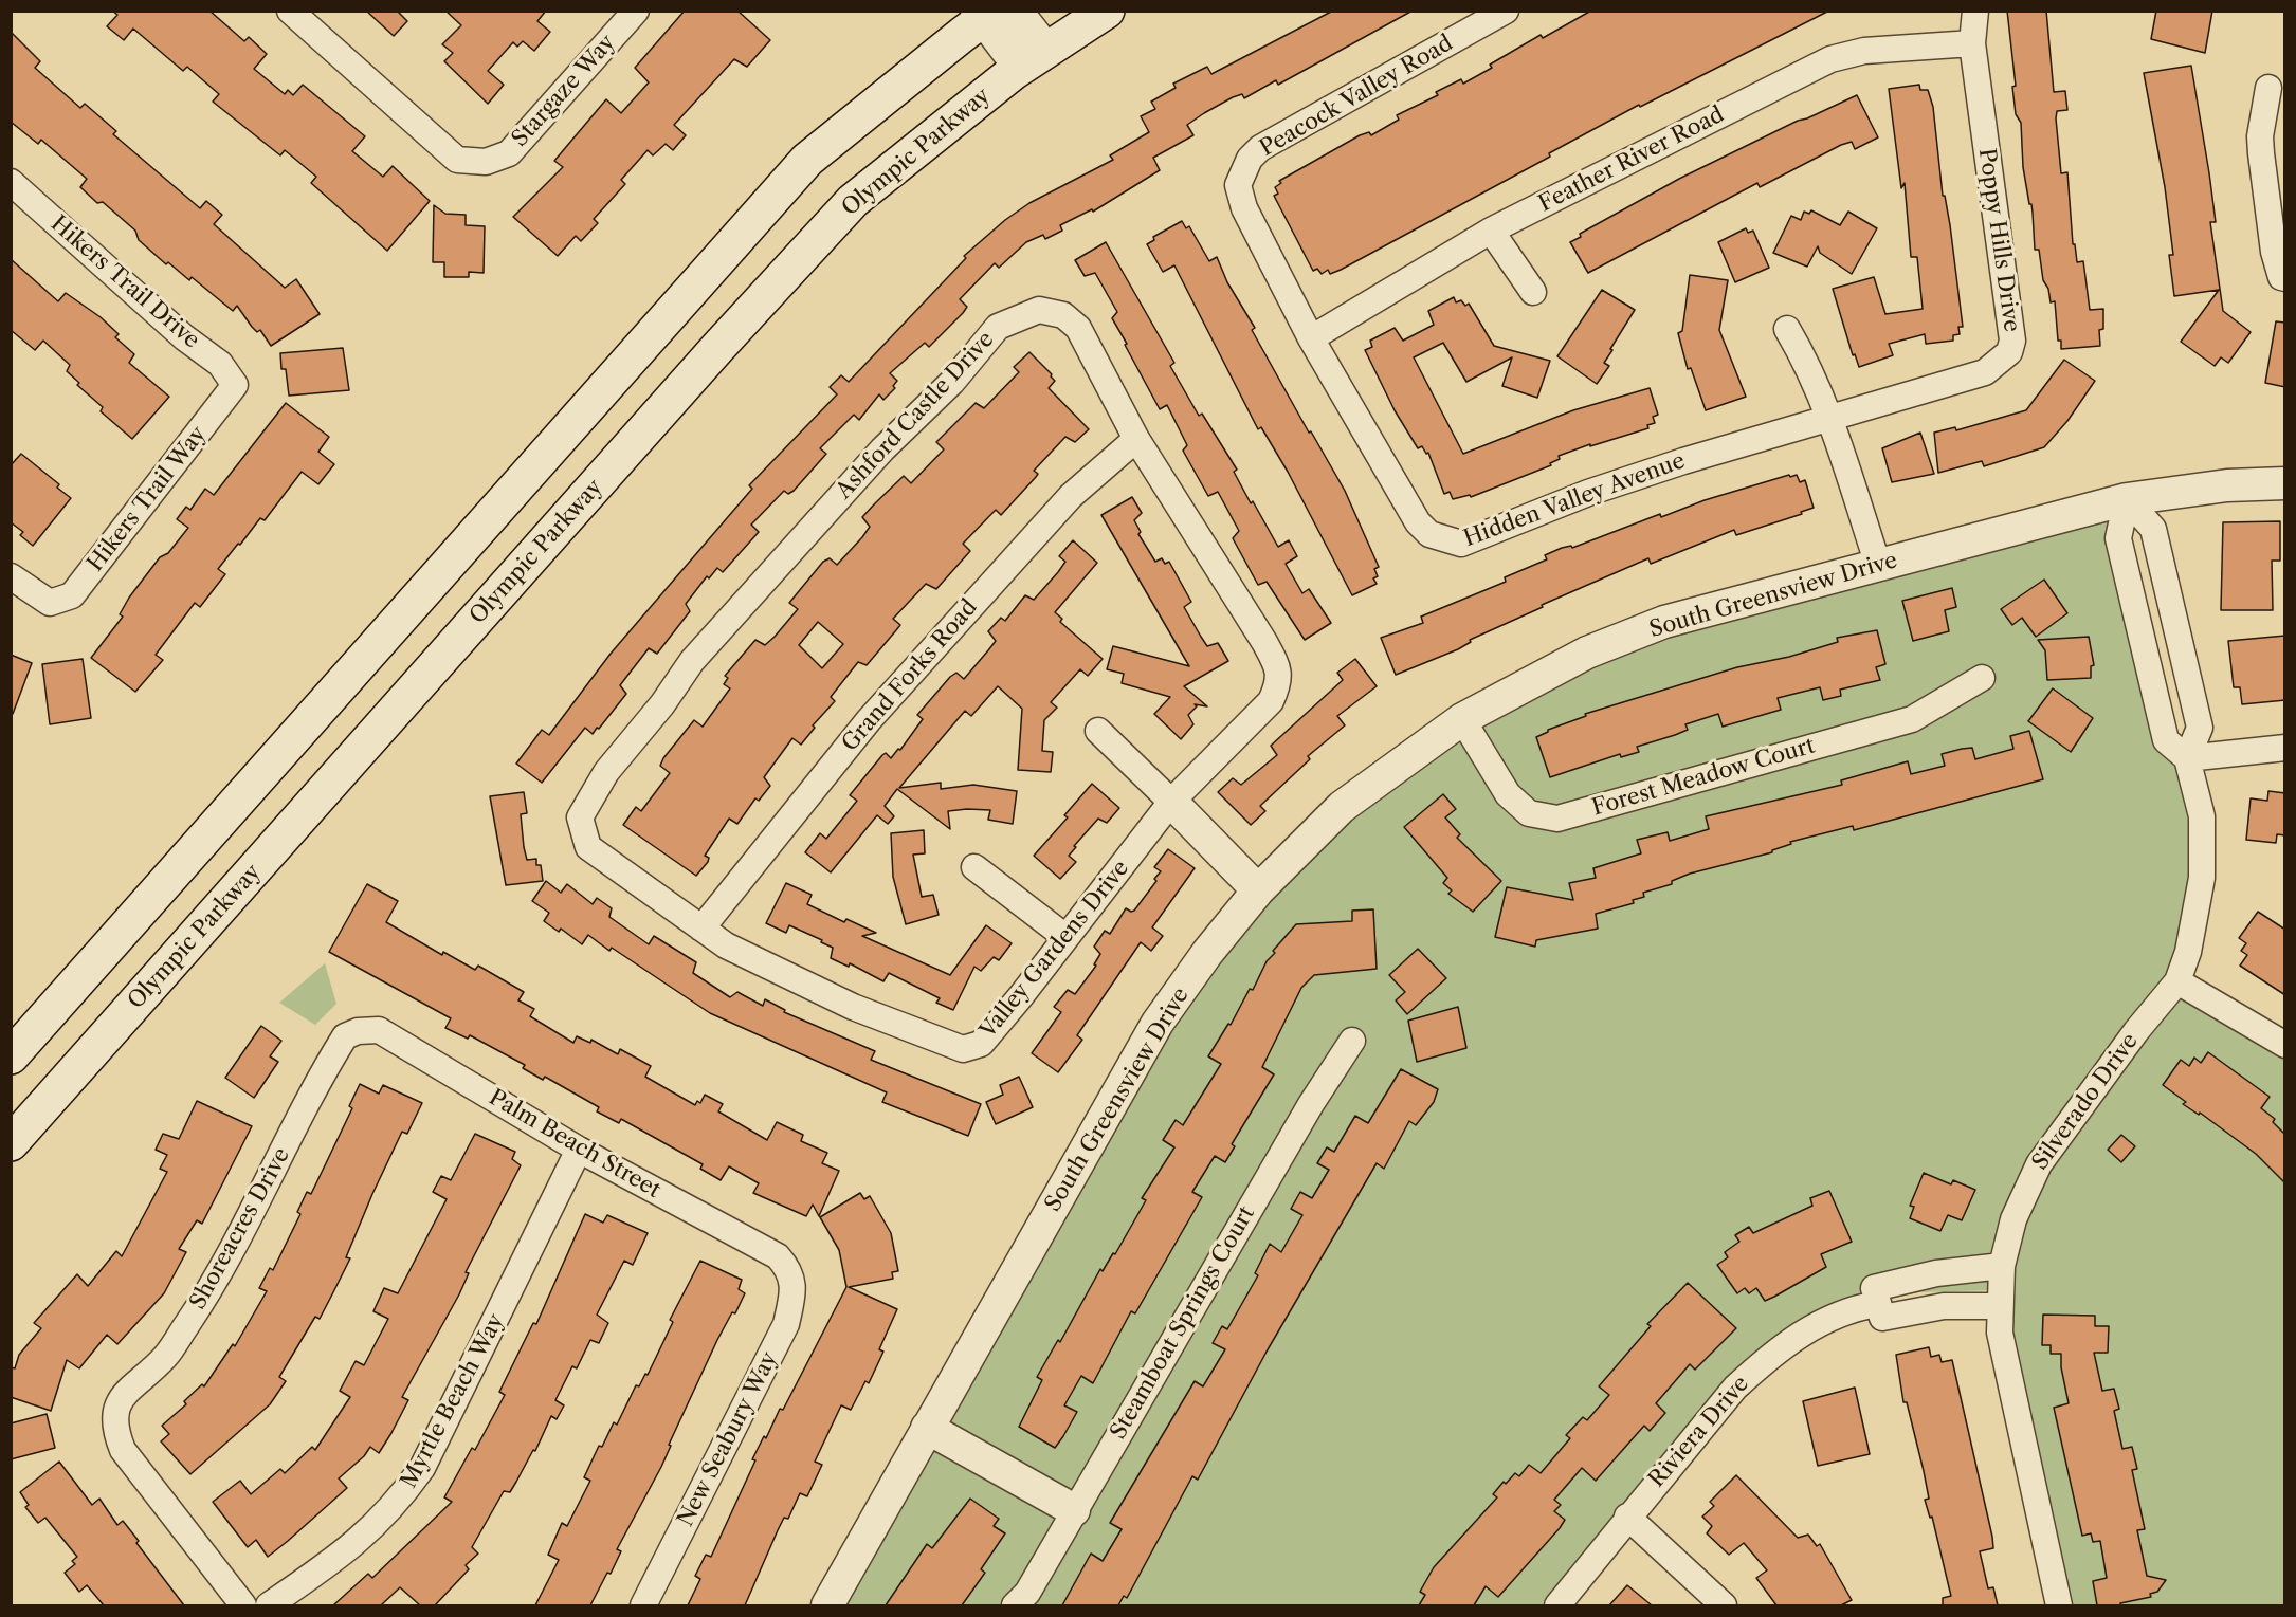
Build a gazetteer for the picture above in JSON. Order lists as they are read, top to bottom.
{
  "streets": {
    "main road": ["Olympic Parkway"],
    "street": [
      "Stargaze Way",
      "Peacock Valley Road",
      "Feather River Road",
      "Poppy Hills Drive",
      "Hikers Trail Drive",
      "Ashford Castle Drive",
      "Hikers Trail Way",
      "Hidden Valley Avenue",
      "South Greensview Drive",
      "Grand Forks Road",
      "Forest Meadow Court",
      "Valley Gardens Drive",
      "Silverado Drive",
      "Palm Beach Street",
      "Shoreacres Drive",
      "Steamboat Springs Court",
      "Myrtle Beach Way",
      "Riviera Drive",
      "New Seabury Way"
    ]
  },
  "crossings": [
    ["Peacock Valley Road", "Feather River Road"],
    ["Peacock Valley Road", "Hidden Valley Avenue"],
    ["Feather River Road", "Poppy Hills Drive"],
    ["Feather River Road", "Hidden Valley Avenue"],
    ["Poppy Hills Drive", "Hidden Valley Avenue"],
    ["Hikers Trail Drive", "Hikers Trail Way"],
    ["Ashford Castle Drive", "Grand Forks Road"],
    ["Ashford Castle Drive", "Valley Gardens Drive"],
    ["South Greensview Drive", "Forest Meadow Court"],
    ["Grand Forks Road", "Valley Gardens Drive"],
    ["Palm Beach Street", "Shoreacres Drive"],
    ["Palm Beach Street", "Myrtle Beach Way"],
    ["Palm Beach Street", "New Seabury Way"]
  ]
}
